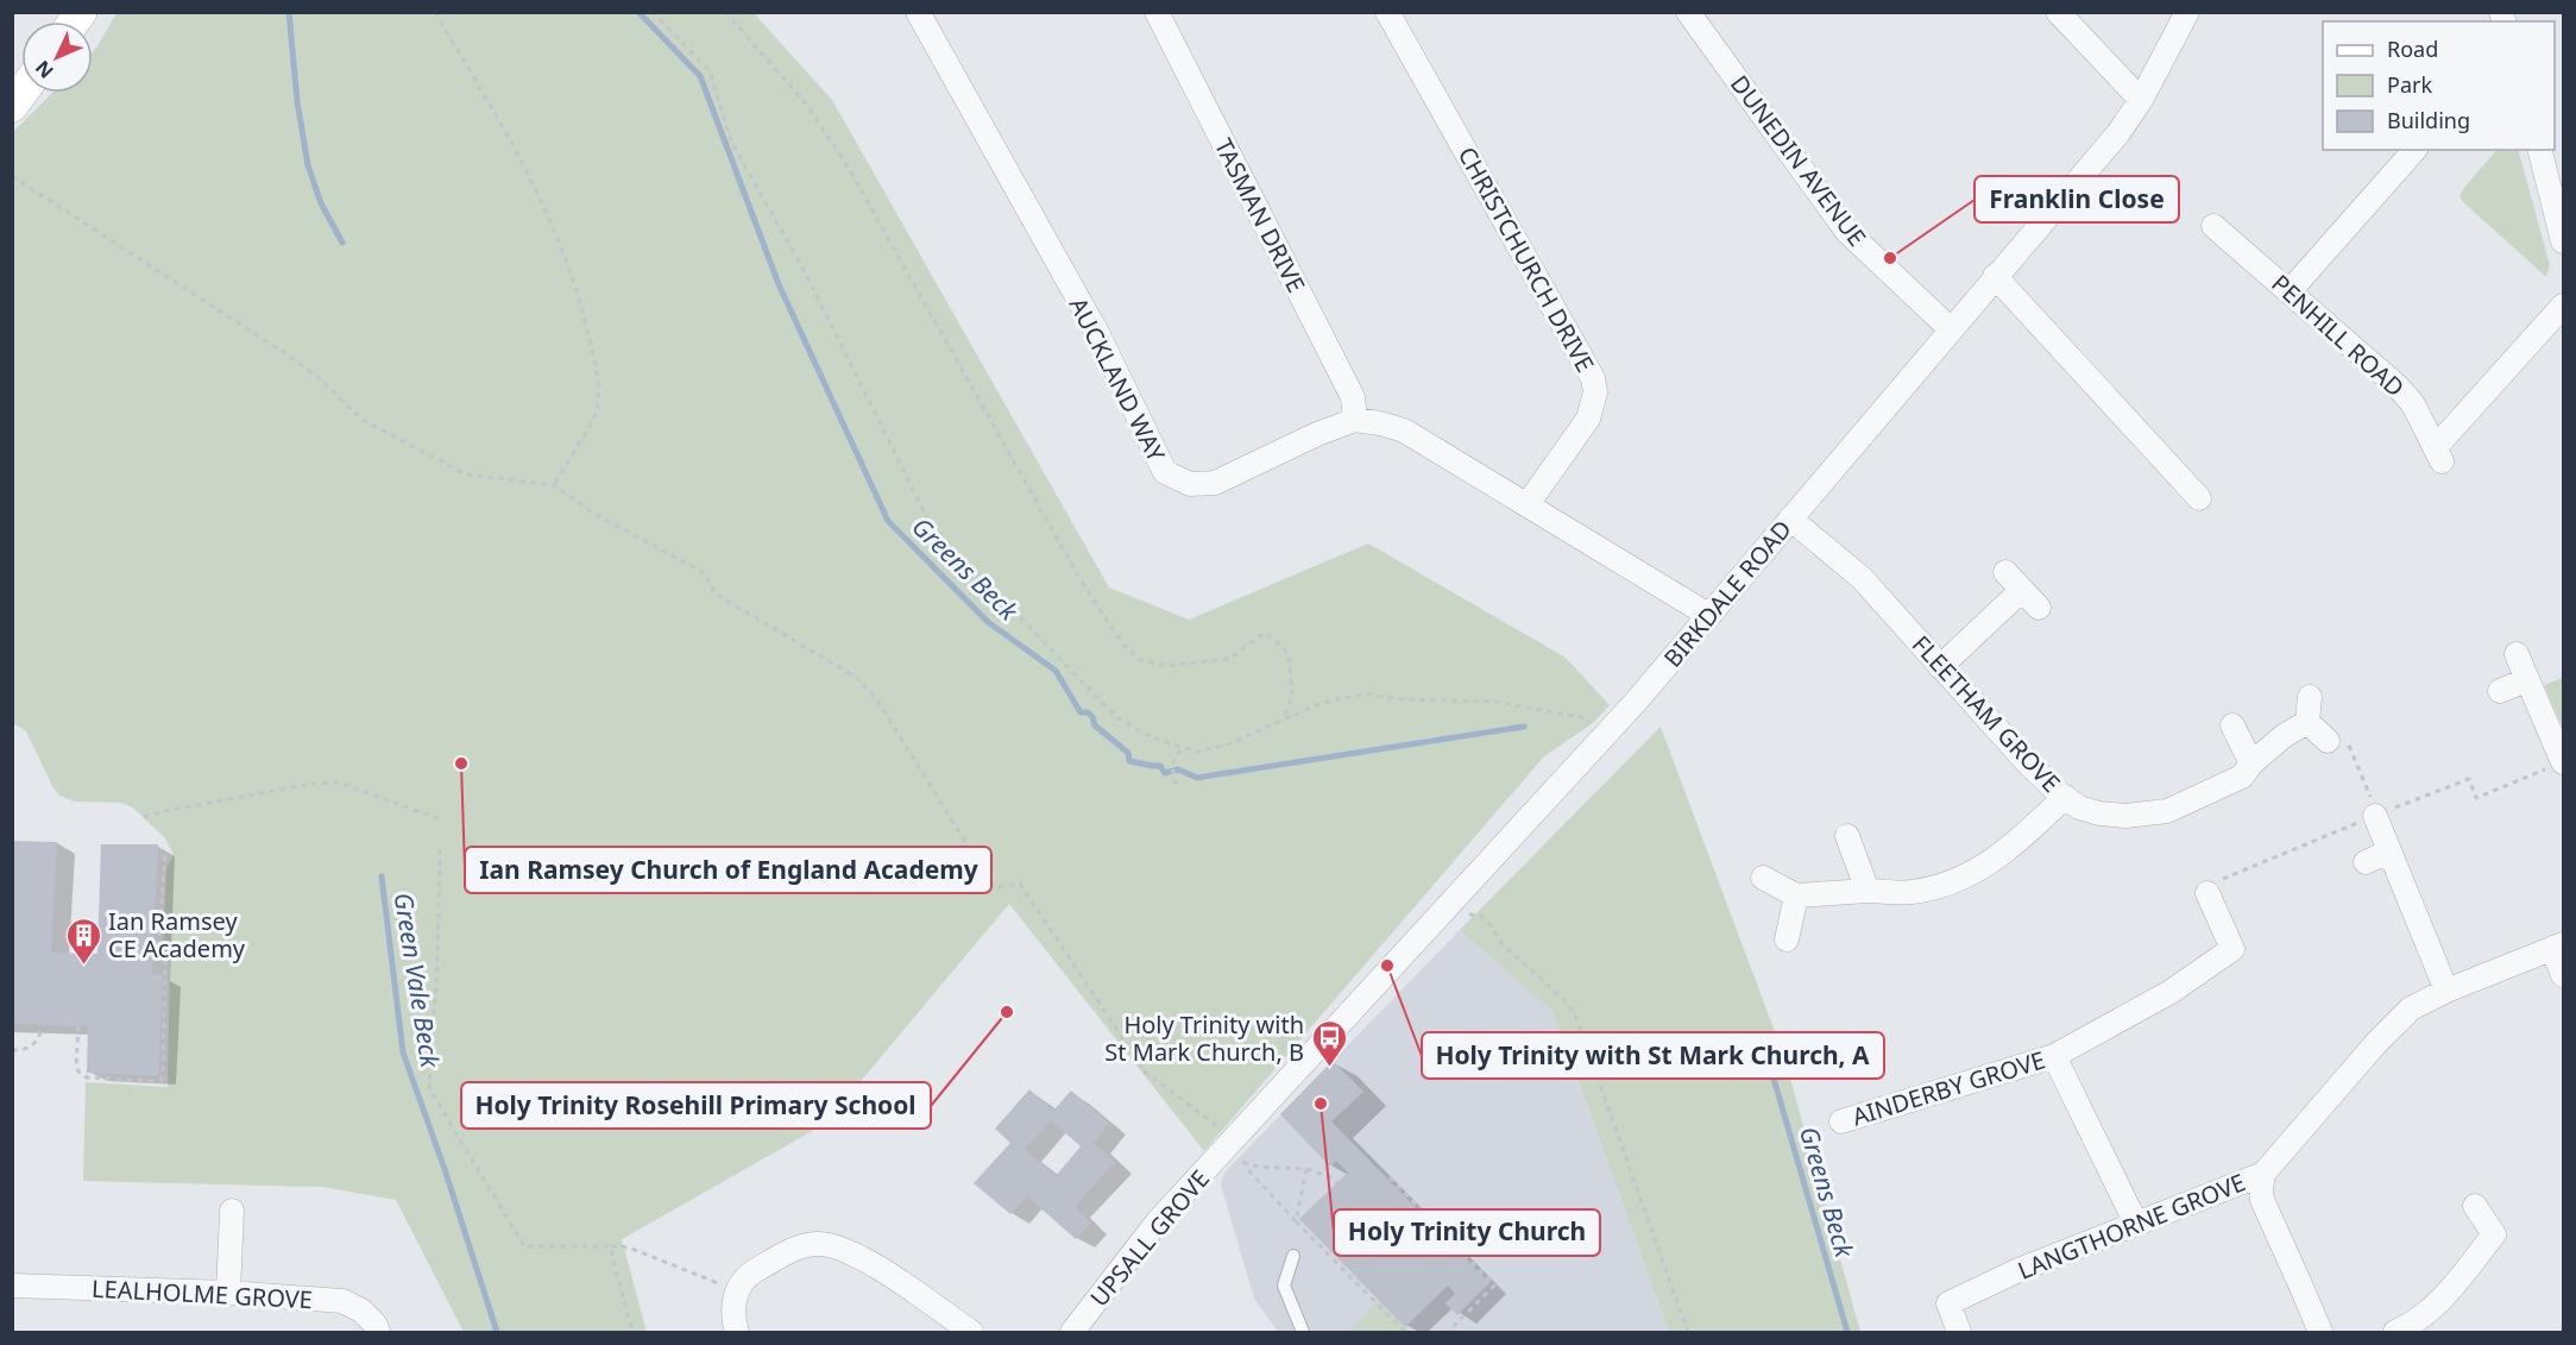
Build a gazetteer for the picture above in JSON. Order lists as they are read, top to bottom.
{
  "streets": {
    "street": [
      "DUNEDIN AVENUE",
      "TASMAN DRIVE",
      "CHRISTCHURCH DRIVE",
      "PENHILL ROAD",
      "AUCKLAND WAY",
      "BIRKDALE ROAD",
      "FLEETHAM GROVE",
      "AINDERBY GROVE",
      "LANGTHORNE GROVE",
      "UPSALL GROVE",
      "LEALHOLME GROVE"
    ]
  },
  "crossings": [
    ["DUNEDIN AVENUE", "BIRKDALE ROAD"],
    ["TASMAN DRIVE", "AUCKLAND WAY"],
    ["BIRKDALE ROAD", "FLEETHAM GROVE"],
    ["BIRKDALE ROAD", "UPSALL GROVE"],
    ["AINDERBY GROVE", "LANGTHORNE GROVE"]
  ],
  "water": ["Greens Beck", "Green Vale Beck"],
  "places": {
    "other": [
      "Franklin Close",
      "Ian Ramsey Church of England Academy",
      "Holy Trinity with St Mark Church, A",
      "Holy Trinity Rosehill Primary School",
      "Holy Trinity Church"
    ],
    "building": ["Ian Ramsey CE Academy"],
    "bus stop": ["Holy Trinity with St Mark Church, B"]
  },
  "legend": ["Road", "Park", "Building"],
  "north": "bottom left"
}
